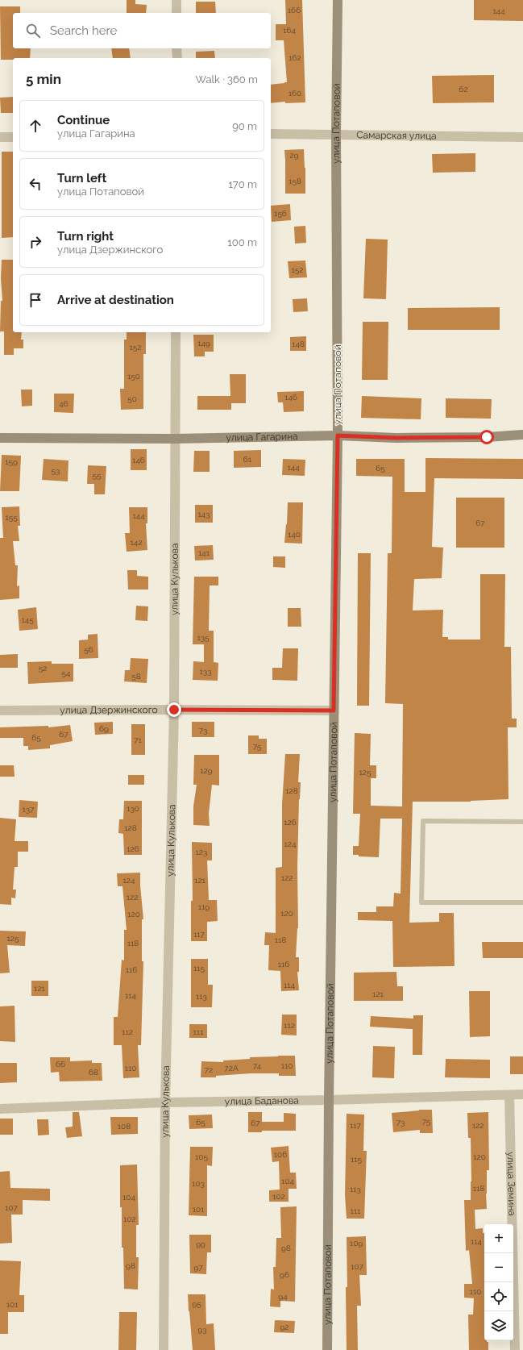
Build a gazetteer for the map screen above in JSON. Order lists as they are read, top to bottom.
{
  "streets": {
    "main road": ["улица Потаповой", "улица Гагарина"],
    "street": [
      "Самарская улица",
      "улица Кулькова",
      "улица Дзержинского",
      "улица Баданова",
      "улица Земина"
    ]
  },
  "crossings": [
    ["улица Потаповой", "Самарская улица"],
    ["улица Потаповой", "улица Гагарина"],
    ["улица Потаповой", "улица Дзержинского"],
    ["улица Потаповой", "улица Баданова"],
    ["улица Гагарина", "улица Кулькова"],
    ["улица Кулькова", "улица Дзержинского"],
    ["улица Кулькова", "улица Баданова"],
    ["улица Баданова", "улица Земина"]
  ],
  "house_numbers": [
    "166",
    "144",
    "164",
    "162",
    "62",
    "160",
    "29",
    "158",
    "156",
    "152",
    "149",
    "148",
    "152",
    "150",
    "146",
    "50",
    "46",
    "61",
    "146",
    "159",
    "144",
    "65",
    "53",
    "55",
    "143",
    "144",
    "155",
    "67",
    "140",
    "142",
    "141",
    "145",
    "135",
    "56",
    "52",
    "133",
    "54",
    "58",
    "69",
    "73",
    "67",
    "65",
    "71",
    "75",
    "129",
    "125",
    "128",
    "130",
    "137",
    "126",
    "128",
    "124",
    "126",
    "123",
    "122",
    "124",
    "121",
    "122",
    "119",
    "120",
    "120",
    "117",
    "125",
    "118",
    "118",
    "116",
    "115",
    "116",
    "114",
    "121",
    "121",
    "114",
    "113",
    "112",
    "112",
    "111",
    "66",
    "74",
    "110",
    "110",
    "72А",
    "72",
    "68",
    "75",
    "65",
    "73",
    "67",
    "117",
    "122",
    "108",
    "106",
    "105",
    "120",
    "115",
    "104",
    "103",
    "118",
    "113",
    "102",
    "104",
    "107",
    "101",
    "111",
    "102",
    "114",
    "109",
    "99",
    "98",
    "98",
    "107",
    "97",
    "96",
    "110",
    "94",
    "95",
    "101",
    "92",
    "93"
  ],
  "page": {
    "search": "Search here",
    "heading": ["5 min", "Walk · 360 m"],
    "list": [
      ["Continue", "улица Гагарина", "90 m"],
      ["Turn left", "улица Потаповой", "170 m"],
      ["Turn right", "улица Дзержинского", "100 m"],
      "Arrive at destination"
    ],
    "map_buttons": ["+", "−"]
  }
}
